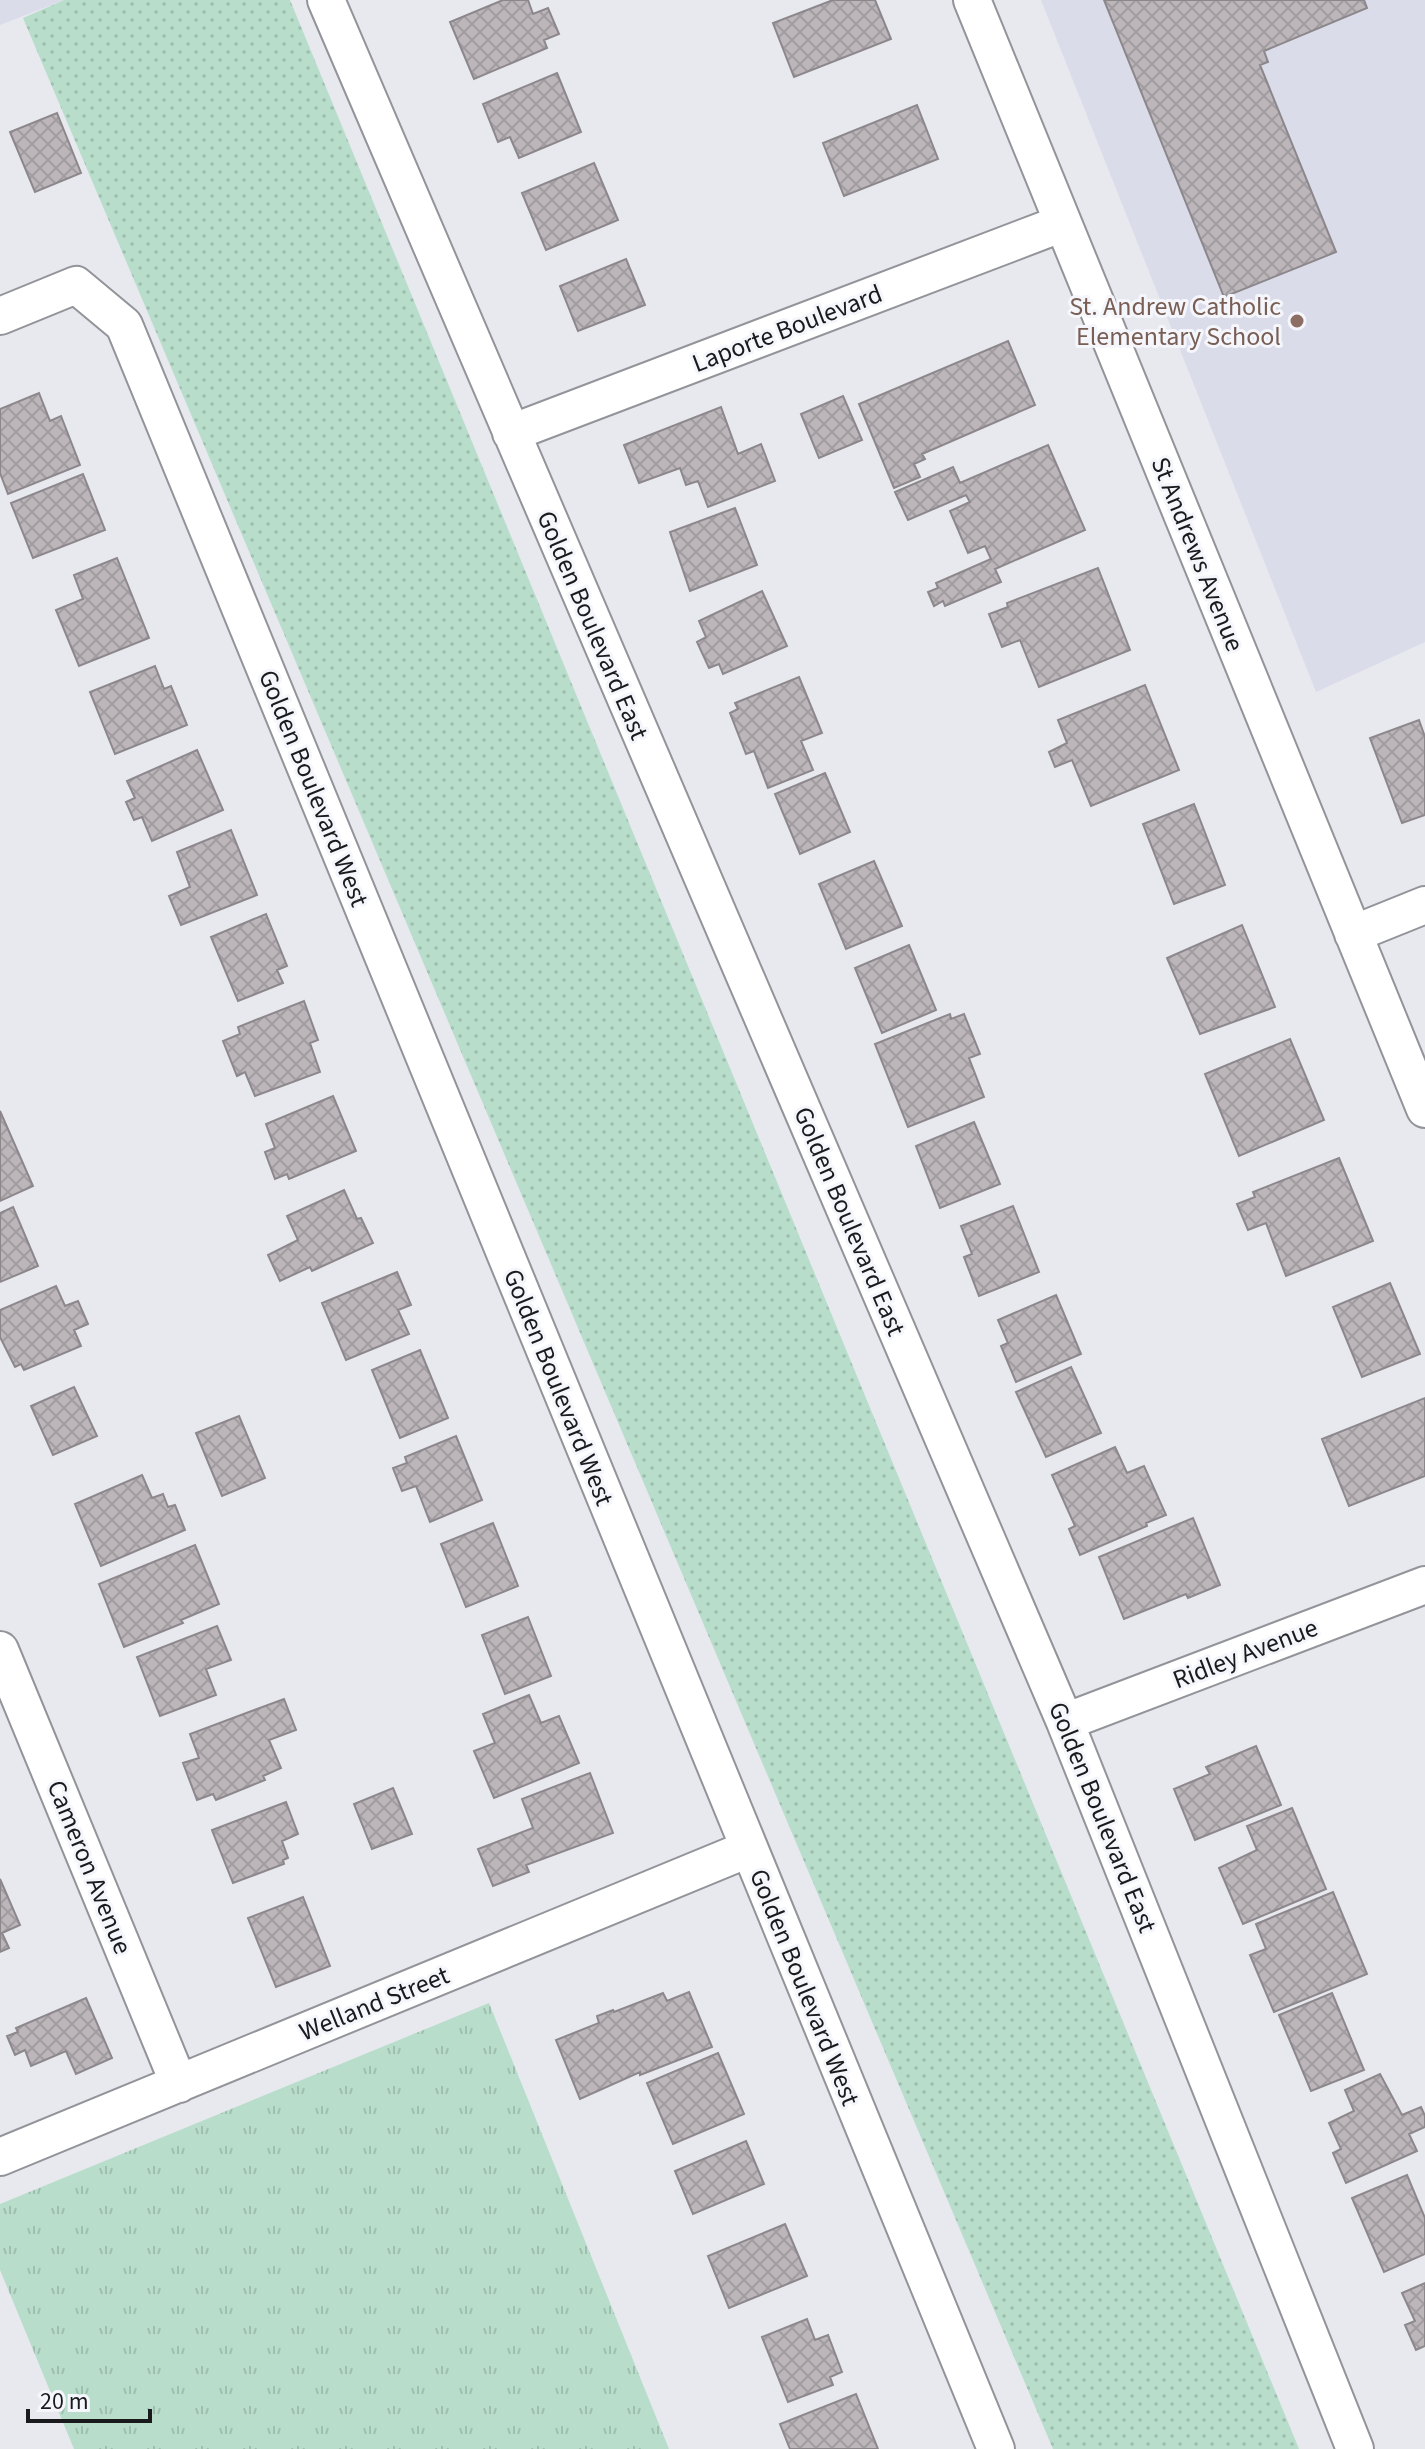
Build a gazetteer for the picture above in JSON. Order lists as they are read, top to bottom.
{
  "streets": {
    "street": [
      "Laporte Boulevard",
      "St Andrews Avenue",
      "Golden Boulevard East",
      "Golden Boulevard West",
      "Ridley Avenue",
      "Cameron Avenue",
      "Welland Street"
    ]
  },
  "crossings": [
    ["Laporte Boulevard", "St Andrews Avenue"],
    ["Laporte Boulevard", "Golden Boulevard East"],
    ["Golden Boulevard East", "Ridley Avenue"],
    ["Golden Boulevard West", "Welland Street"],
    ["Cameron Avenue", "Welland Street"]
  ],
  "places": ["St. Andrew Catholic Elementary School"],
  "scale_bar": "20 m"
}
